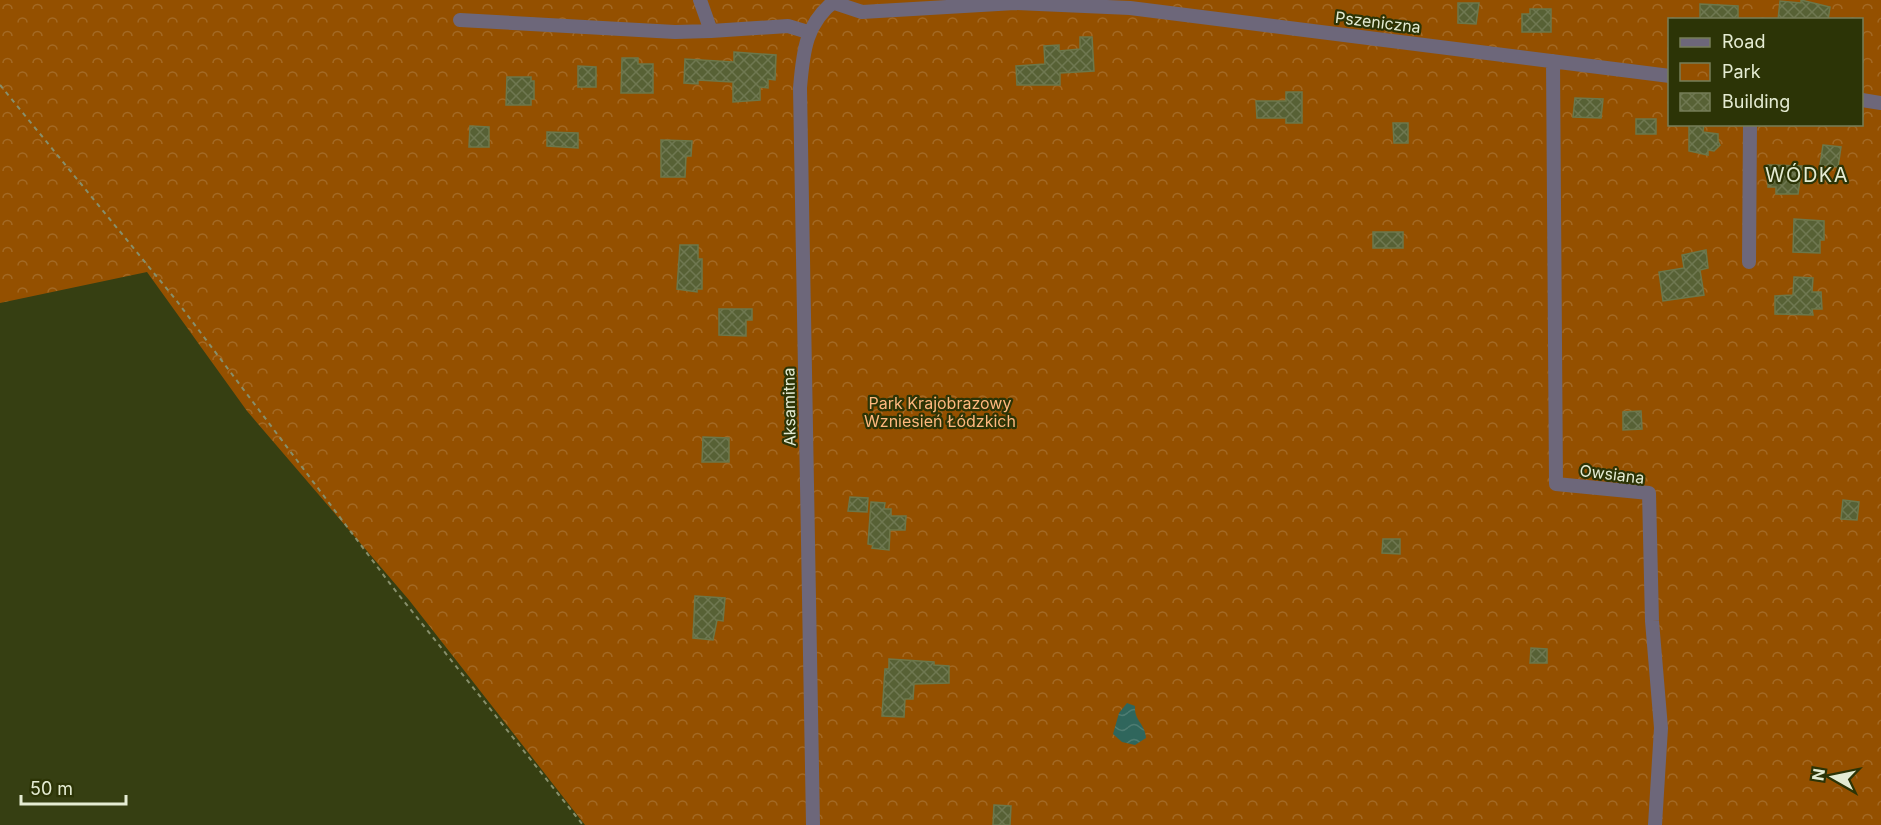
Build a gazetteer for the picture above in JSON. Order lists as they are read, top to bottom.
{
  "streets": {
    "street": ["Pszeniczna", "Aksamitna", "Owsiana"]
  },
  "crossings": [
    ["Pszeniczna", "Aksamitna"],
    ["Pszeniczna", "Owsiana"]
  ],
  "districts": ["WÓDKA"],
  "parks": ["Park Krajobrazowy Wzniesień Łódzkich"],
  "legend": ["Road", "Park", "Building"],
  "scale_bar": "50 m",
  "north": "left"
}
